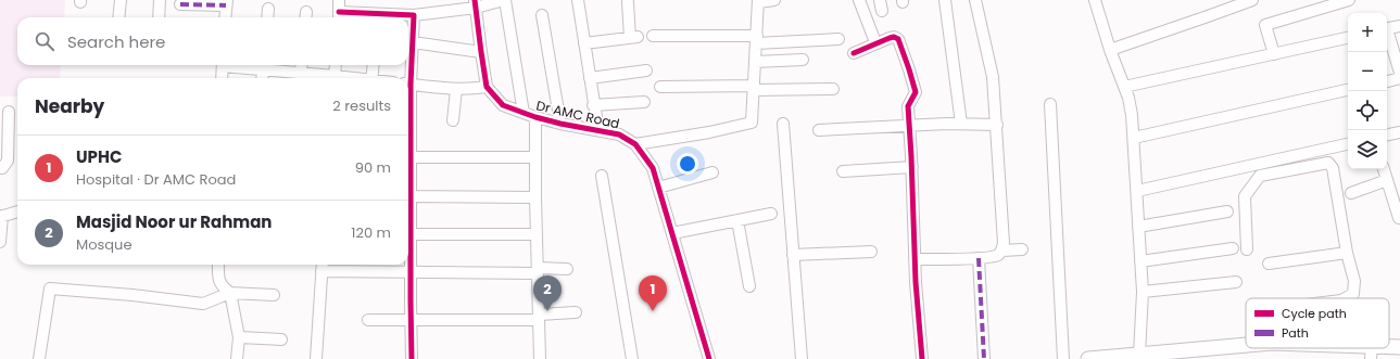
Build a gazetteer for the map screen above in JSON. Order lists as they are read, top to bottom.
{
  "streets": {
    "street": ["Dr AMC Road"]
  },
  "legend": ["Cycle path", "Path"],
  "page": {
    "map_buttons": ["+", "−"],
    "search": "Search here",
    "heading": ["Nearby", "2 results"],
    "list": [
      {
        "mark": "1",
        "name": "UPHC",
        "note": "Hospital · Dr AMC Road",
        "value": "90 m"
      },
      {
        "mark": "2",
        "name": "Masjid Noor ur Rahman",
        "note": "Mosque",
        "value": "120 m"
      }
    ],
    "pins": ["1", "2"]
  }
}
